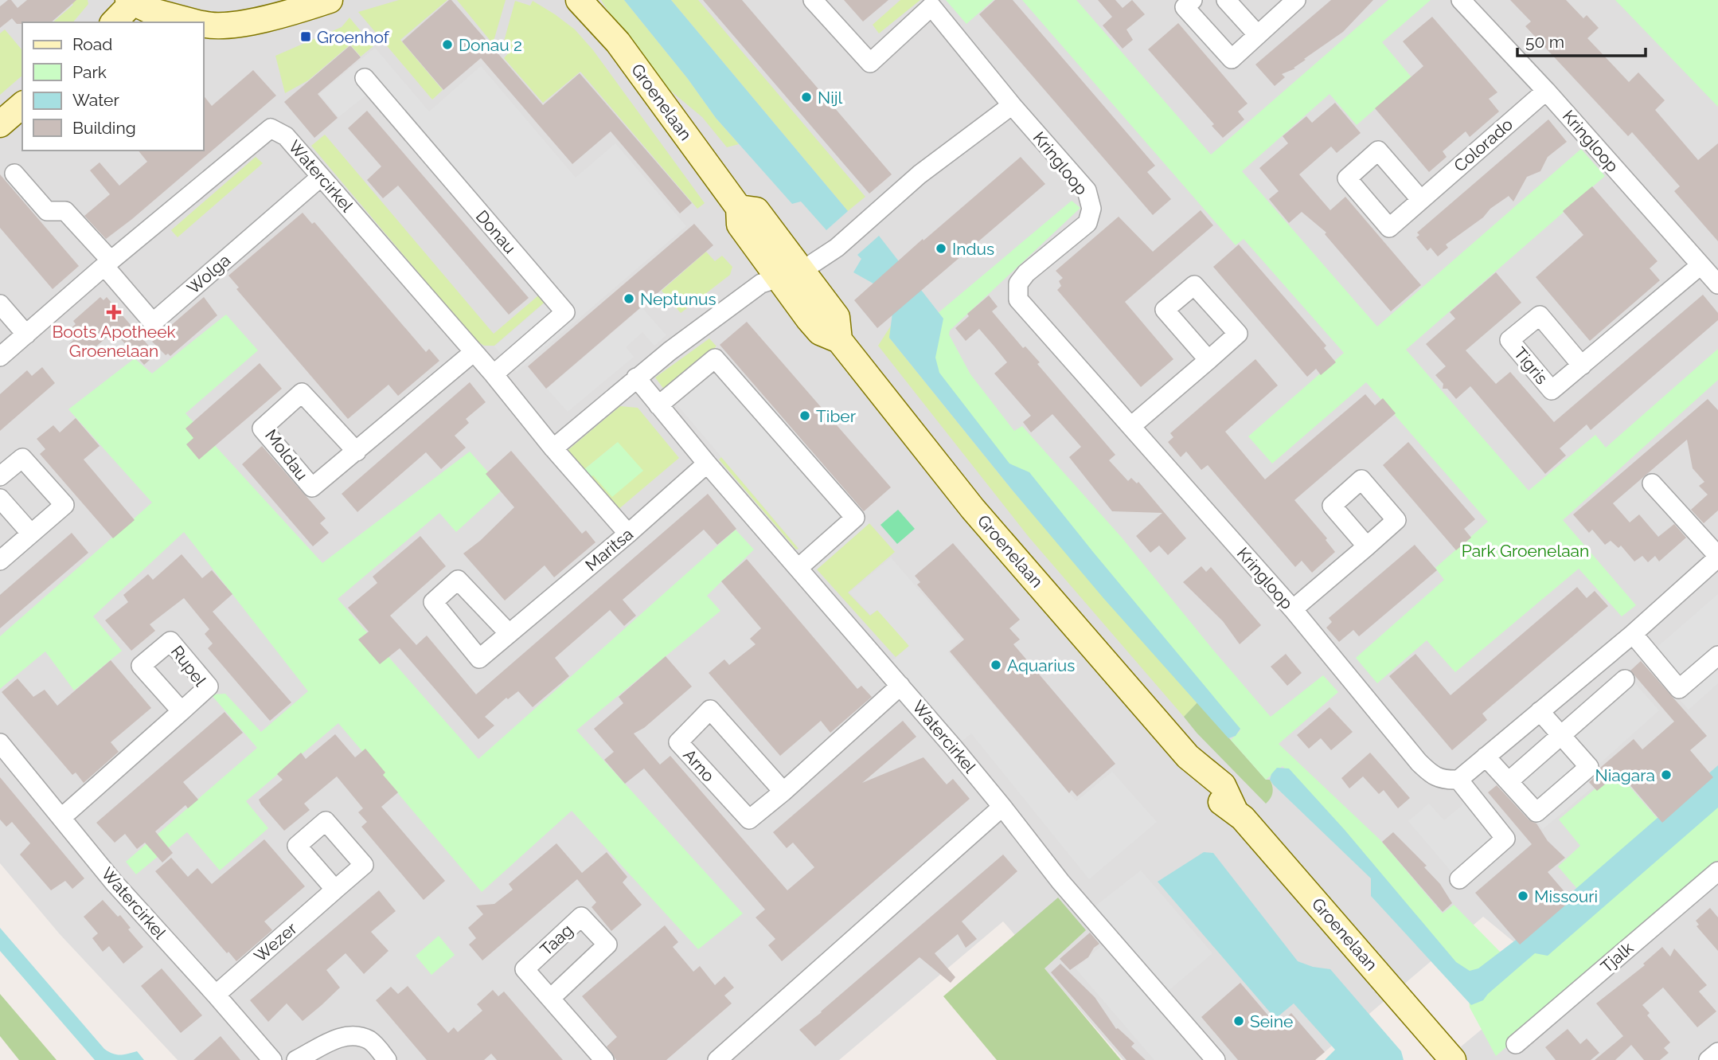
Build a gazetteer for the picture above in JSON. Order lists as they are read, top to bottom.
{
  "streets": {
    "street": [
      "Groenelaan",
      "Kringloop",
      "Colorado",
      "Watercirkel",
      "Donau",
      "Wolga",
      "Moldau",
      "Maritsa",
      "Rupel",
      "Arno",
      "Taag",
      "Wezer",
      "Tjalk"
    ]
  },
  "crossings": [
    ["Kringloop", "Colorado"],
    ["Watercirkel", "Donau"],
    ["Watercirkel", "Wolga"],
    ["Watercirkel", "Moldau"],
    ["Watercirkel", "Maritsa"],
    ["Watercirkel", "Rupel"],
    ["Watercirkel", "Arno"],
    ["Watercirkel", "Wezer"]
  ],
  "parks": ["Park Groenelaan"],
  "places": {
    "transit": ["Groenhof"],
    "other": [
      "Donau 2",
      "Nijl",
      "Indus",
      "Neptunus",
      "Tiber",
      "Aquarius",
      "Niagara",
      "Missouri",
      "Seine"
    ],
    "health": ["Boots Apotheek Groenelaan"]
  },
  "legend": [
    "Road",
    "Park",
    "Water",
    "Building"
  ],
  "scale_bar": "50 m"
}
